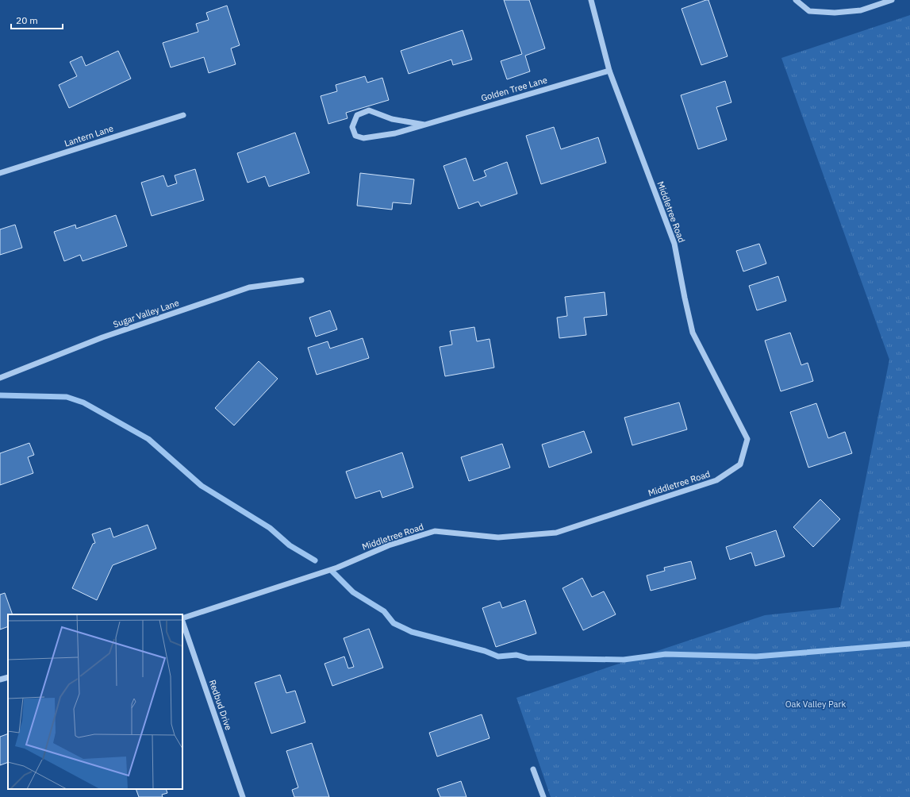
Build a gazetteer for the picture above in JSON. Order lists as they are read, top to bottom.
{
  "streets": {
    "street": [
      "Golden Tree Lane",
      "Lantern Lane",
      "Middletree Road",
      "Sugar Valley Lane",
      "Redbud Drive"
    ]
  },
  "crossings": [
    ["Golden Tree Lane", "Middletree Road"]
  ],
  "parks": ["Oak Valley Park"],
  "scale_bar": "20 m"
}
